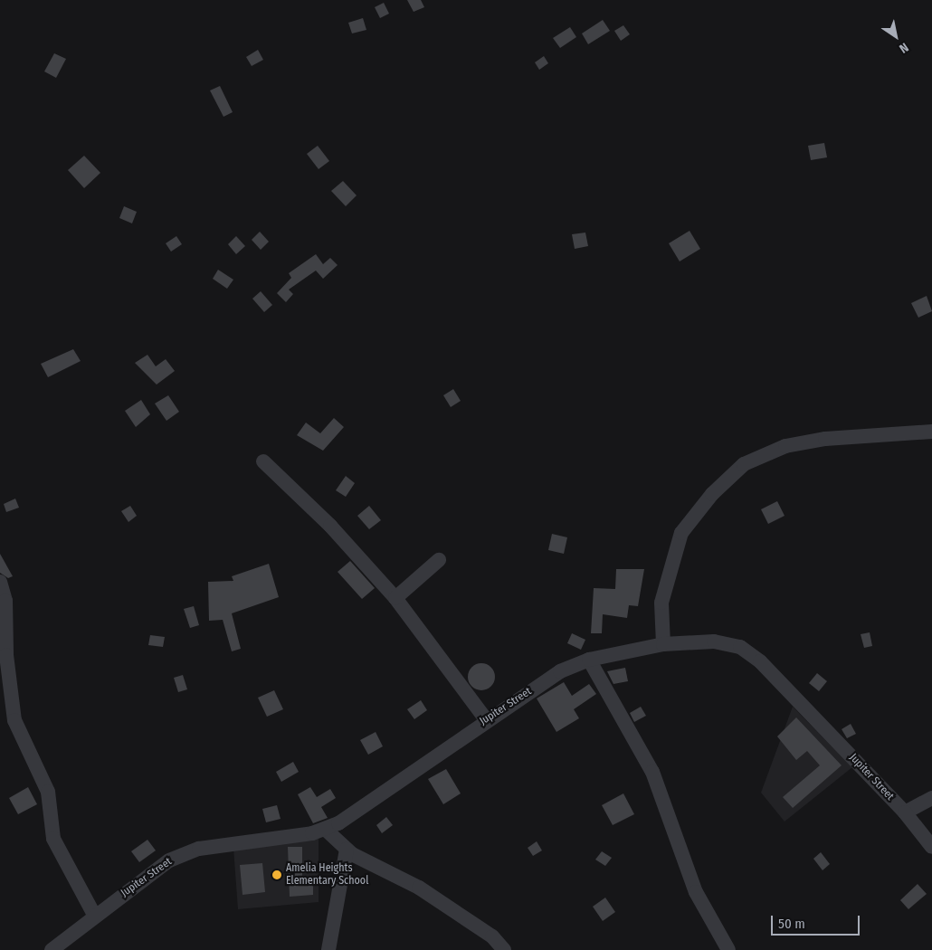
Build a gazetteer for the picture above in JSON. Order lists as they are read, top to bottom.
{
  "streets": {
    "street": ["Jupiter Street"]
  },
  "places": ["Amelia Heights Elementary School"],
  "scale_bar": "50 m",
  "north": "bottom right"
}
